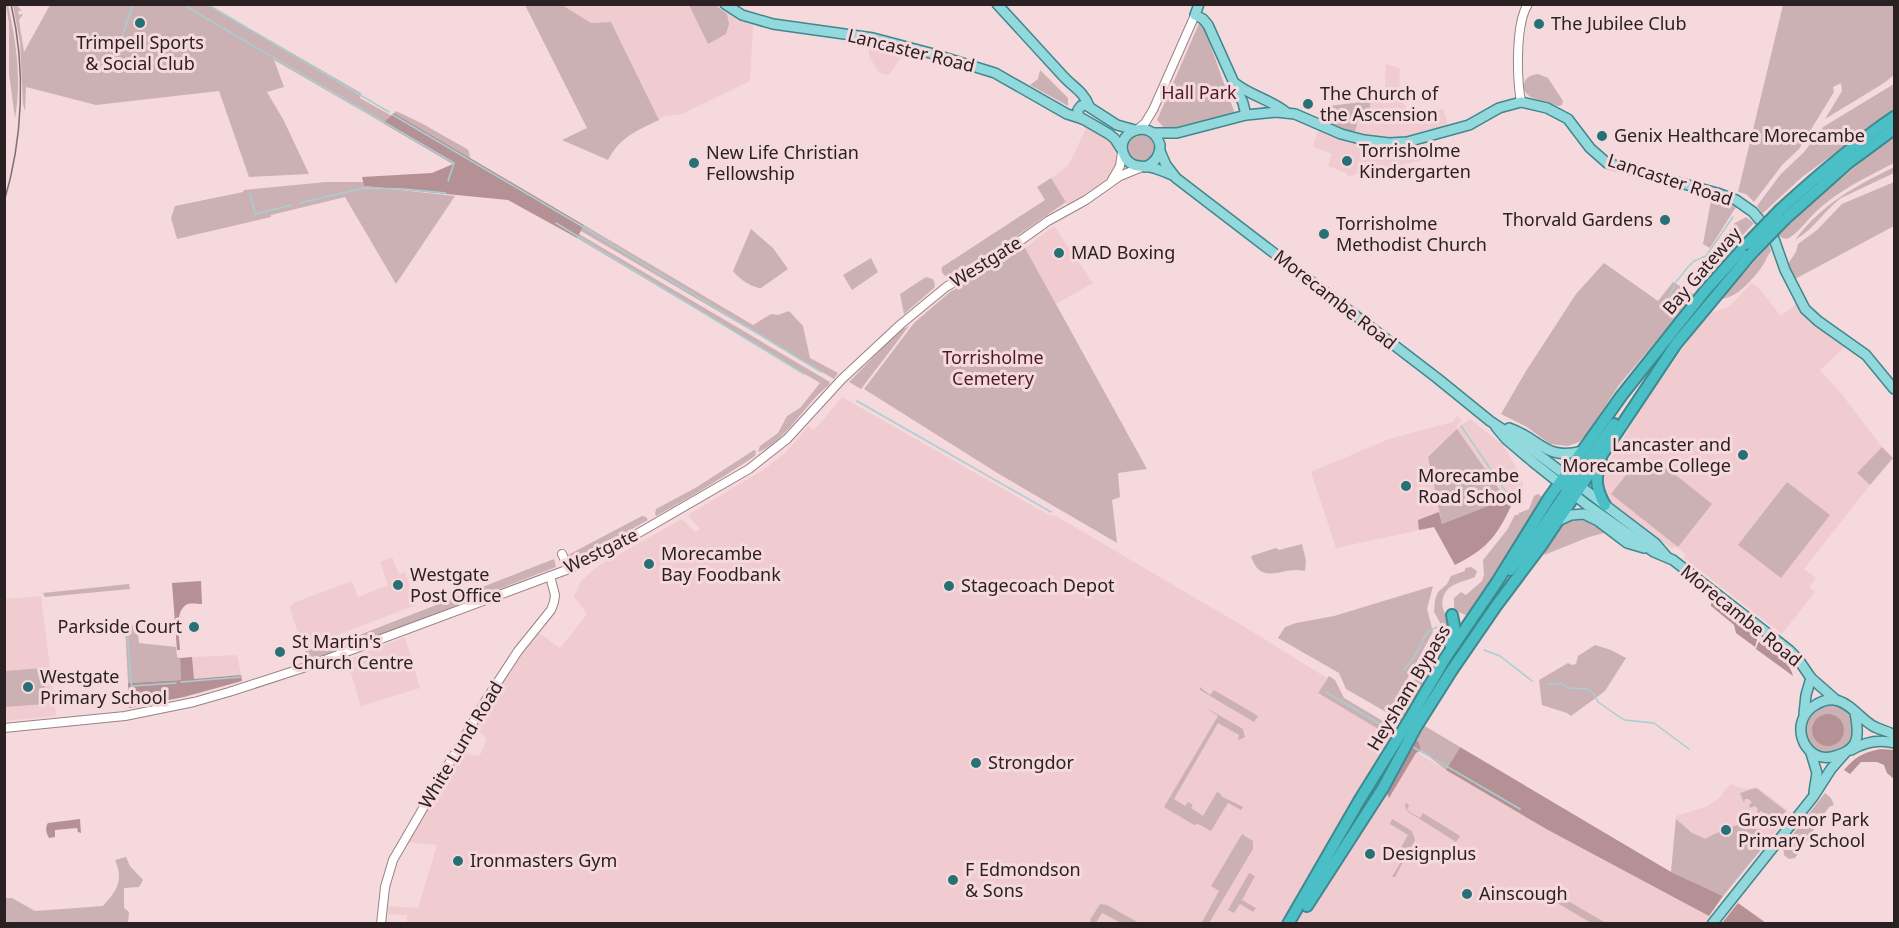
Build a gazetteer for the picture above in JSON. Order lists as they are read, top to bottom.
{
  "streets": {
    "highway": ["Bay Gateway", "Heysham Bypass"],
    "main road": ["Lancaster Road", "Morecambe Road"],
    "street": ["Westgate", "White Lund Road"]
  },
  "crossings": [
    ["Lancaster Road", "Westgate"],
    ["Lancaster Road", "Morecambe Road"],
    ["Westgate", "Morecambe Road"],
    ["Westgate", "White Lund Road"],
    ["Bay Gateway", "Morecambe Road"],
    ["Bay Gateway", "Heysham Bypass"],
    ["Morecambe Road", "Heysham Bypass"]
  ],
  "parks": ["Hall Park", "Torrisholme Cemetery"],
  "places": [
    "Trimpell Sports & Social Club",
    "The Jubilee Club",
    "The Church of the Ascension",
    "Genix Healthcare Morecambe",
    "Torrisholme Kindergarten",
    "New Life Christian Fellowship",
    "Thorvald Gardens",
    "Torrisholme Methodist Church",
    "MAD Boxing",
    "Lancaster and Morecambe College",
    "Morecambe Road School",
    "Morecambe Bay Foodbank",
    "Westgate Post Office",
    "Stagecoach Depot",
    "Parkside Court",
    "St Martin's Church Centre",
    "Westgate Primary School",
    "Strongdor",
    "Grosvenor Park Primary School",
    "Designplus",
    "Ironmasters Gym",
    "F Edmondson & Sons",
    "Ainscough"
  ]
}
